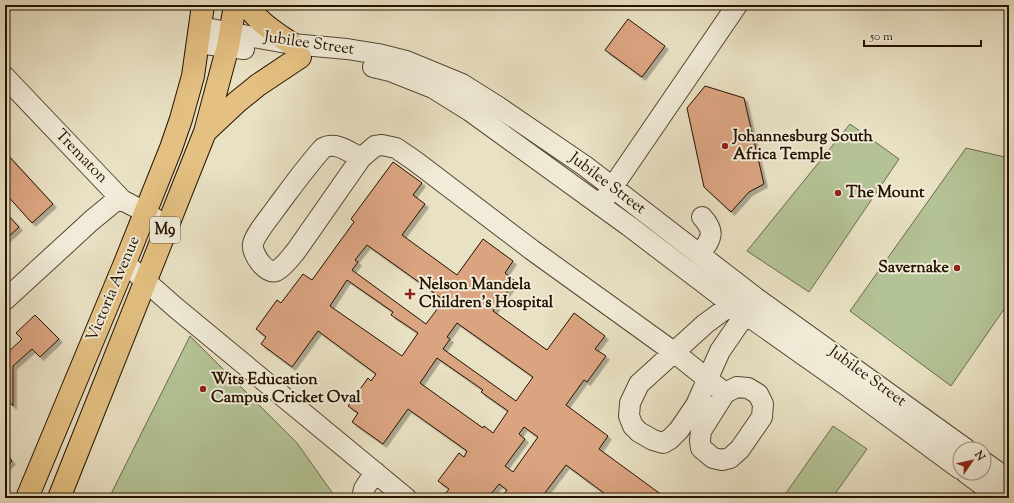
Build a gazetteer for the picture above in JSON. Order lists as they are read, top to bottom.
{
  "streets": {
    "main road": ["M9", "Victoria Avenue"],
    "street": ["Jubilee Street", "Trematon"]
  },
  "crossings": [
    ["Jubilee Street", "Victoria Avenue"],
    ["Trematon", "Victoria Avenue"]
  ],
  "places": {
    "other": [
      "Johannesburg South Africa Temple",
      "The Mount",
      "Savernake",
      "Wits Education Campus Cricket Oval"
    ],
    "health": ["Nelson Mandela Children's Hospital"]
  },
  "scale_bar": "50 m",
  "north": "top right"
}
